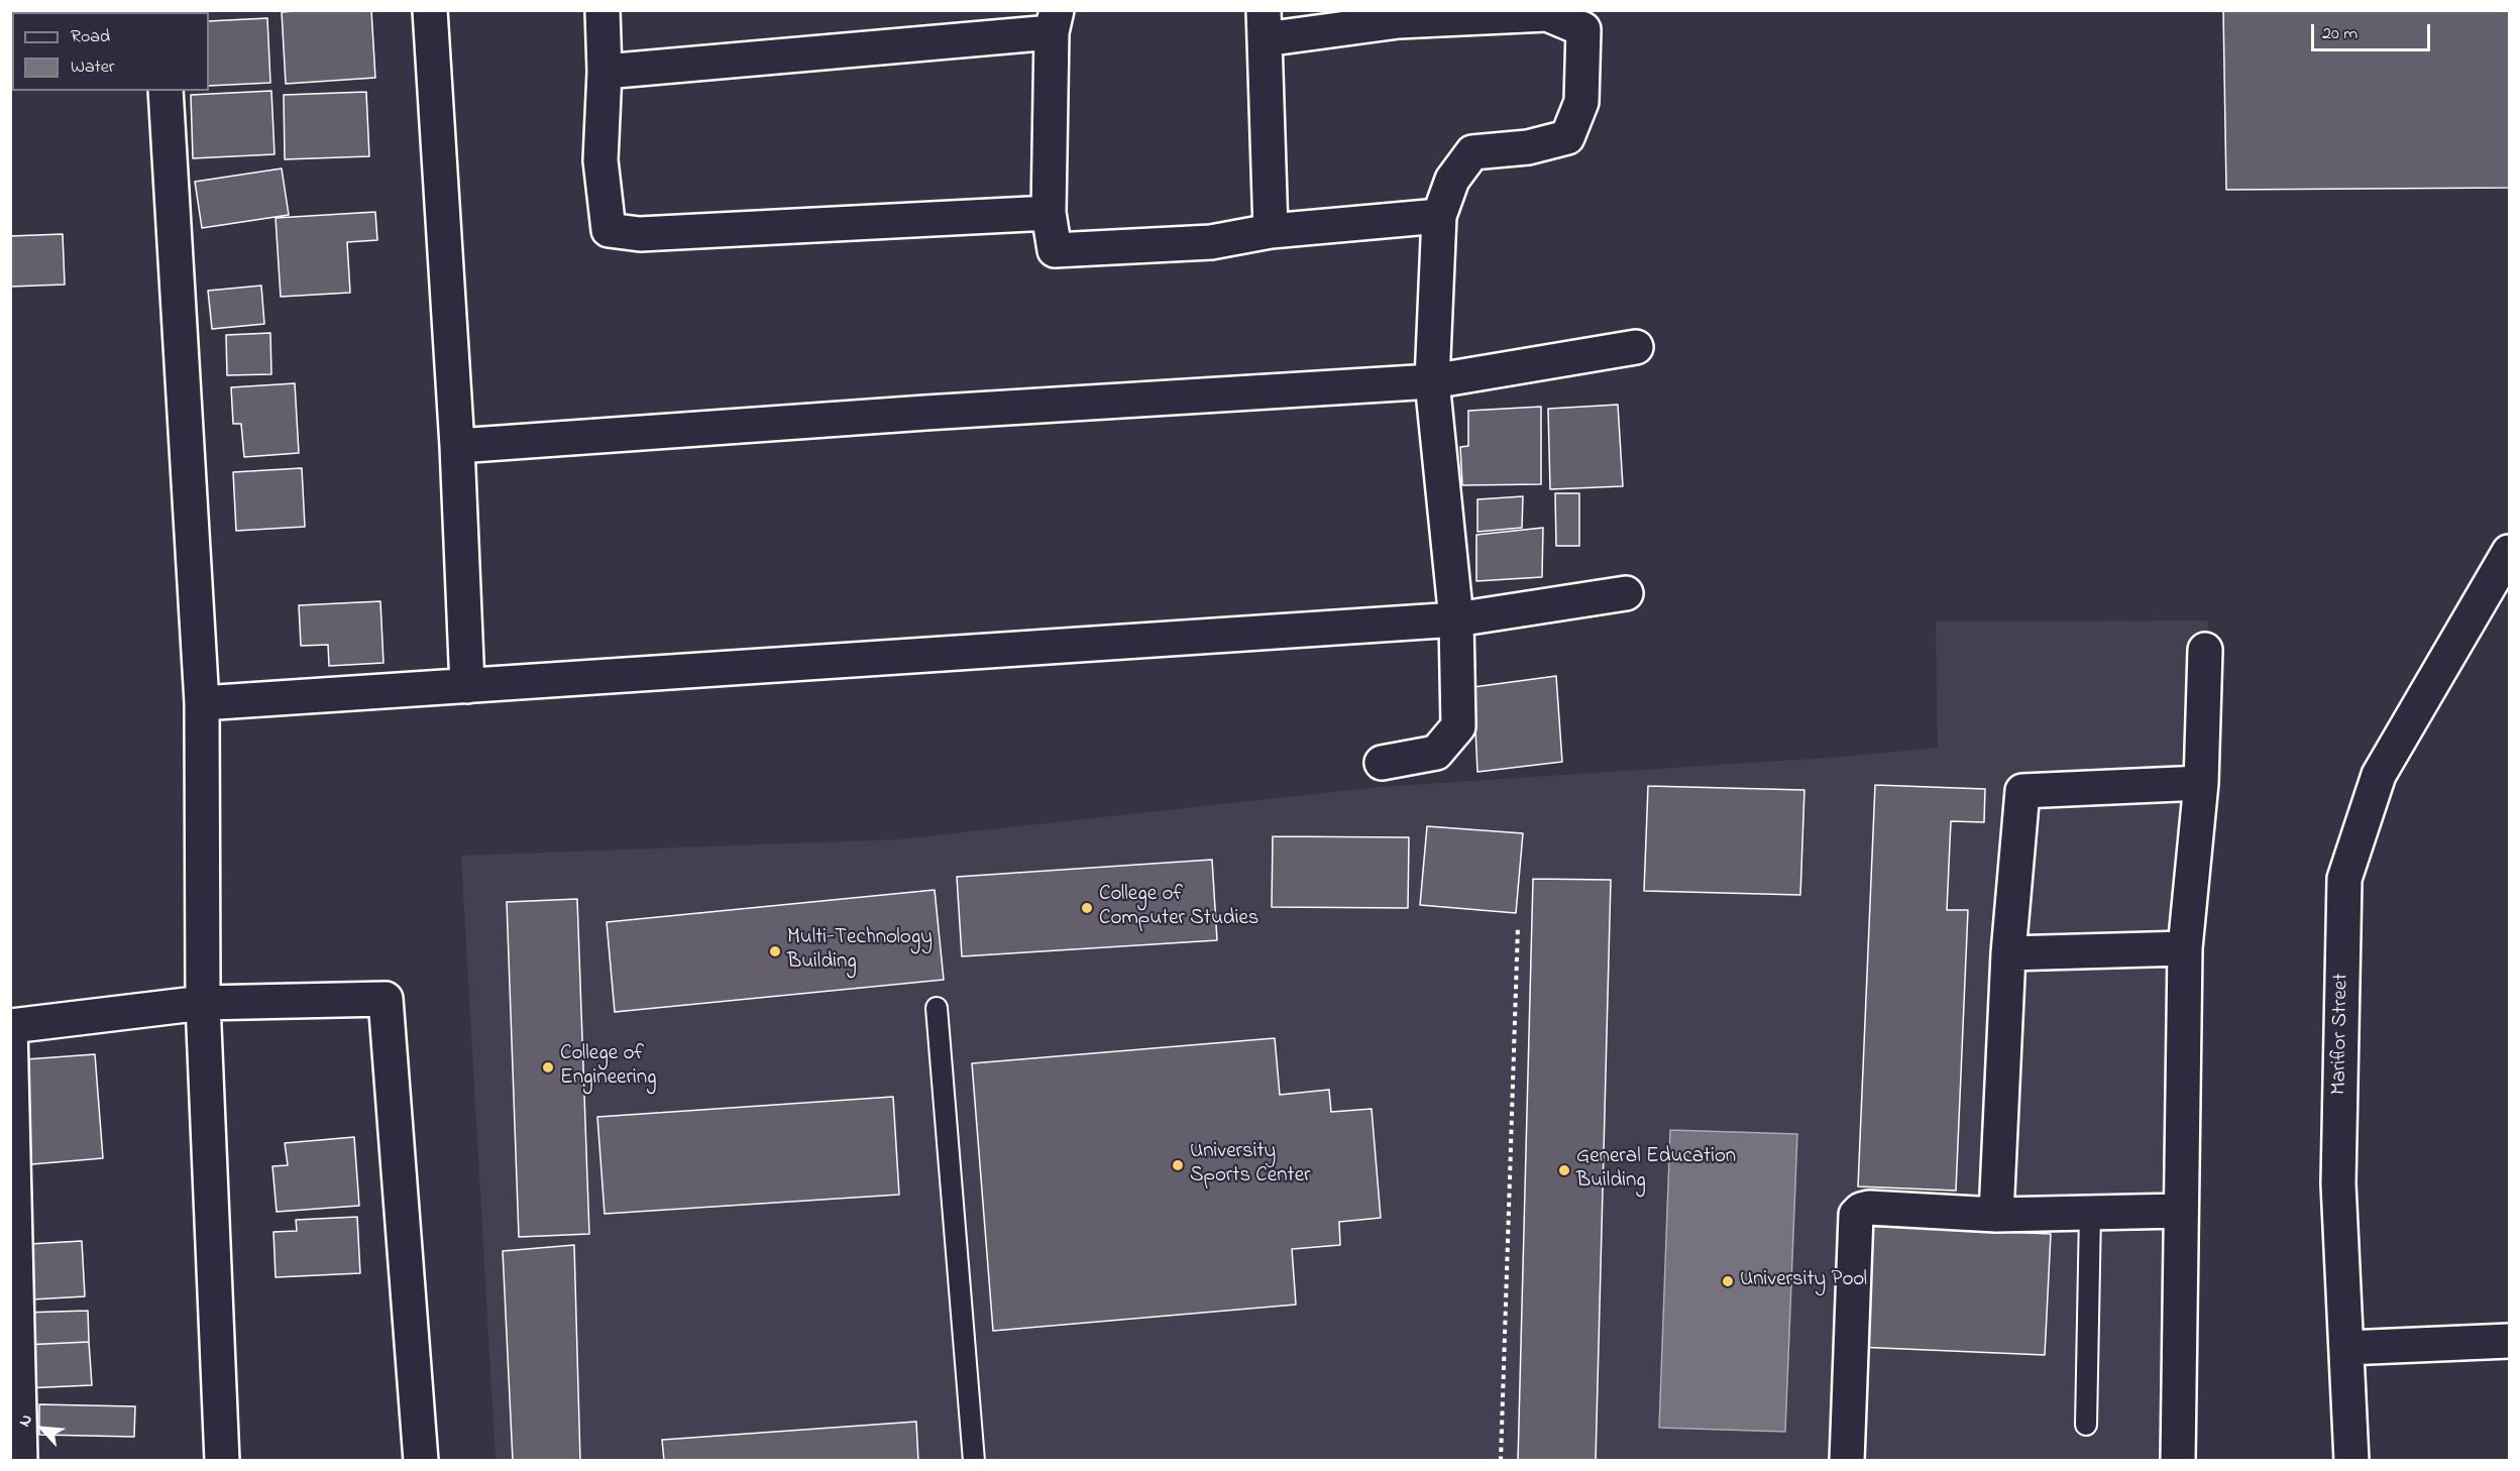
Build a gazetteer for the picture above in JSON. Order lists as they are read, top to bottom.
{
  "streets": {
    "street": ["Mariflor Street"]
  },
  "places": [
    "College of Computer Studies",
    "Multi-Technology Building",
    "College of Engineering",
    "University Sports Center",
    "General Education Building",
    "University Pool"
  ],
  "legend": ["Road", "Water"],
  "scale_bar": "20 m",
  "north": "top left"
}
